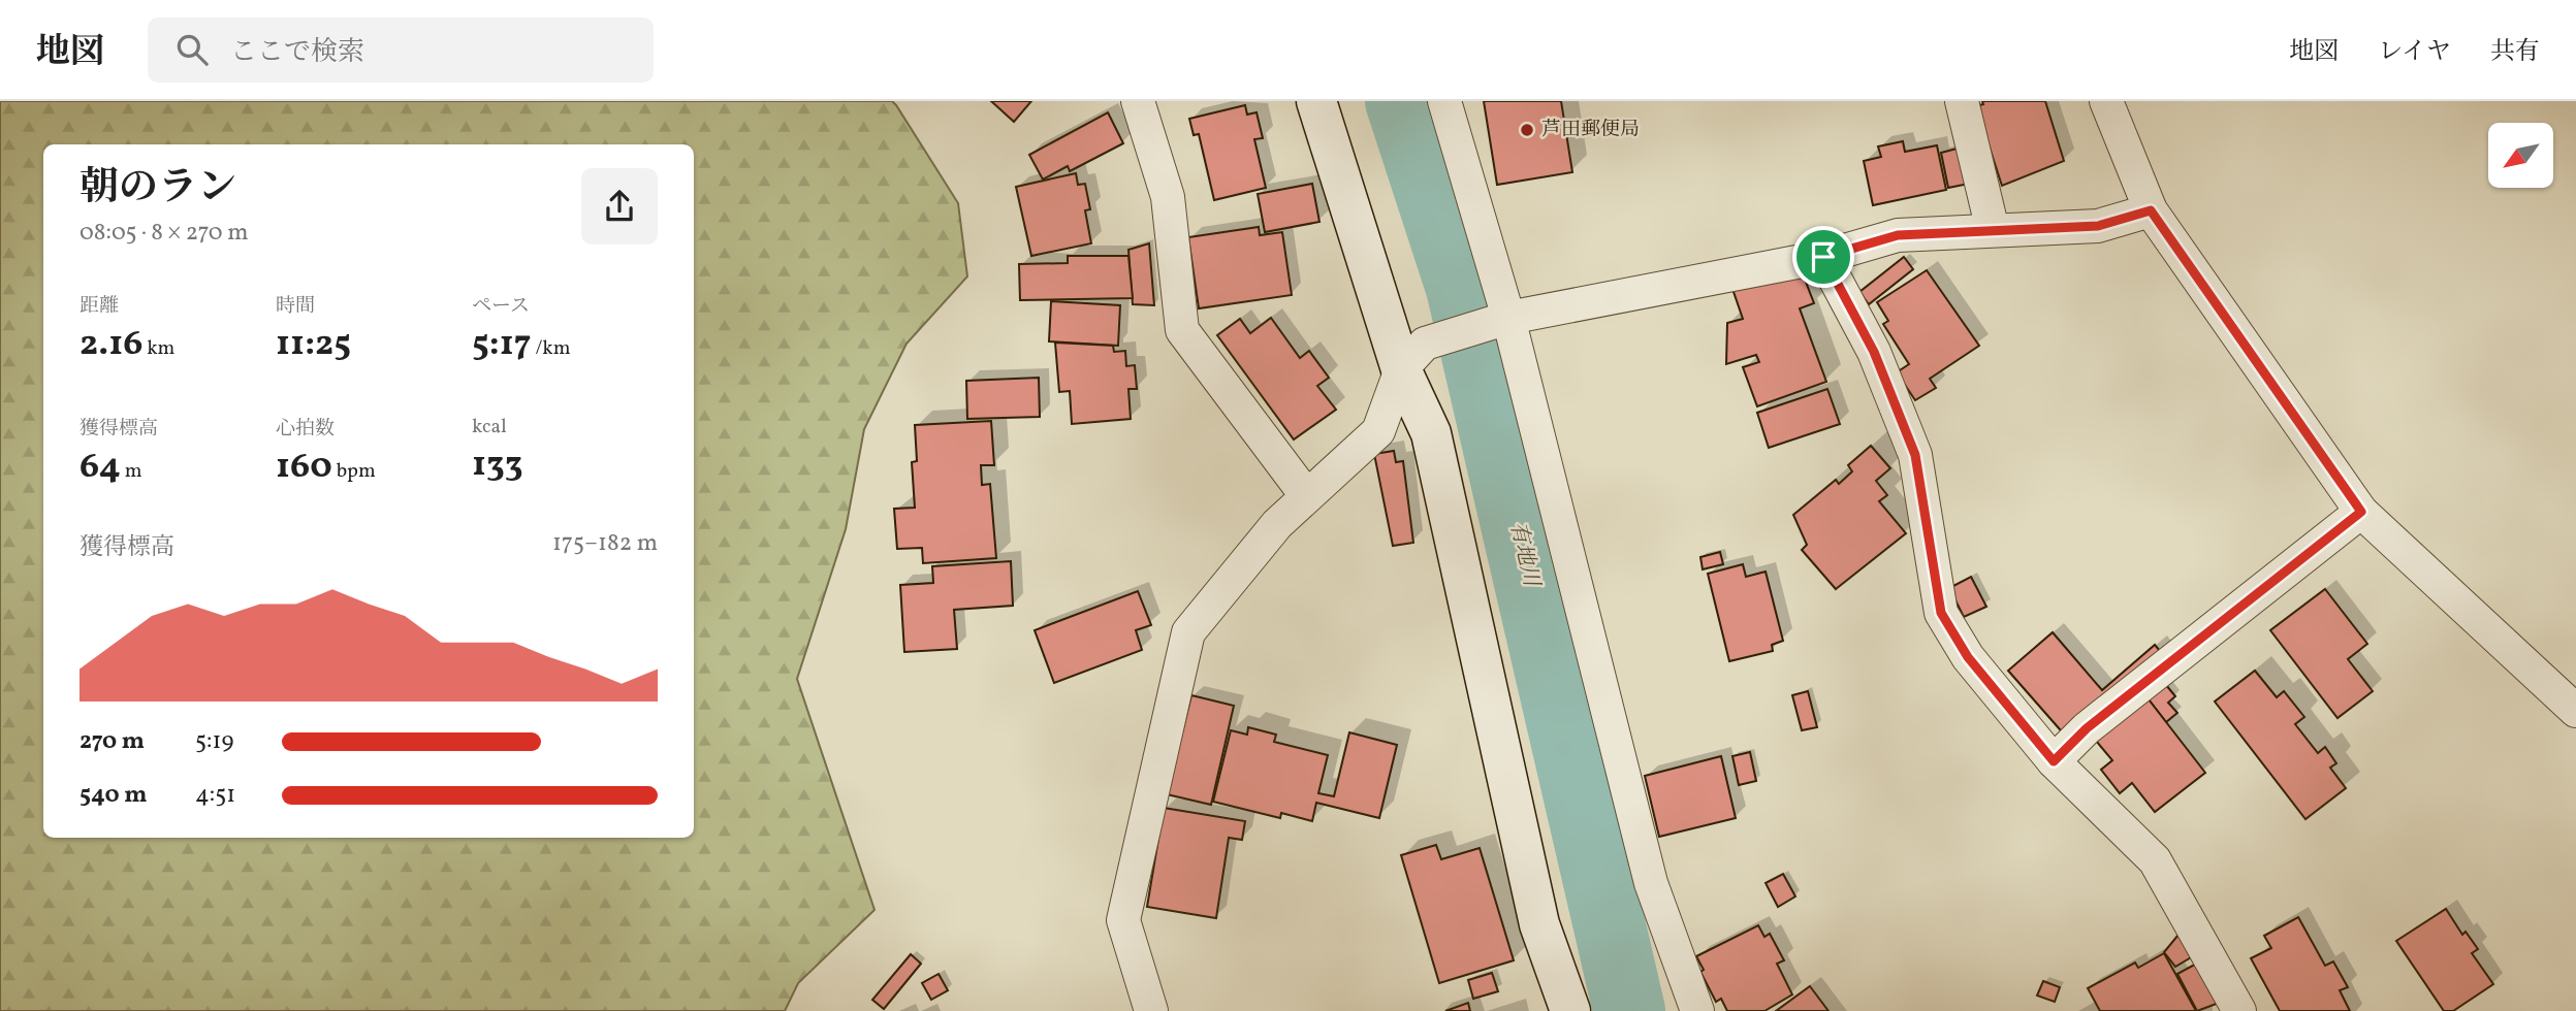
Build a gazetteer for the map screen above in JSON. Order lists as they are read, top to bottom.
{
  "water": ["有地川"],
  "places": ["芦田郵便局"],
  "north": "bottom left",
  "page": {
    "header": "地図",
    "search": "ここで検索",
    "nav": ["地図", "レイヤ", "共有"],
    "heading": ["朝のラン", "08:05 · 8 × 270 m"],
    "stats": [
      ["距離", "2.16 km"],
      ["時間", "11:25"],
      ["ペース", "5:17 /km"],
      ["獲得標高", "64 m"],
      ["心拍数", "160 bpm"],
      ["kcal", "133"]
    ],
    "chart": ["獲得標高", "175–182 m"],
    "list": [
      {
        "name": "270 m",
        "note": "5:19"
      },
      {
        "name": "540 m",
        "note": "4:51"
      }
    ]
  }
}
